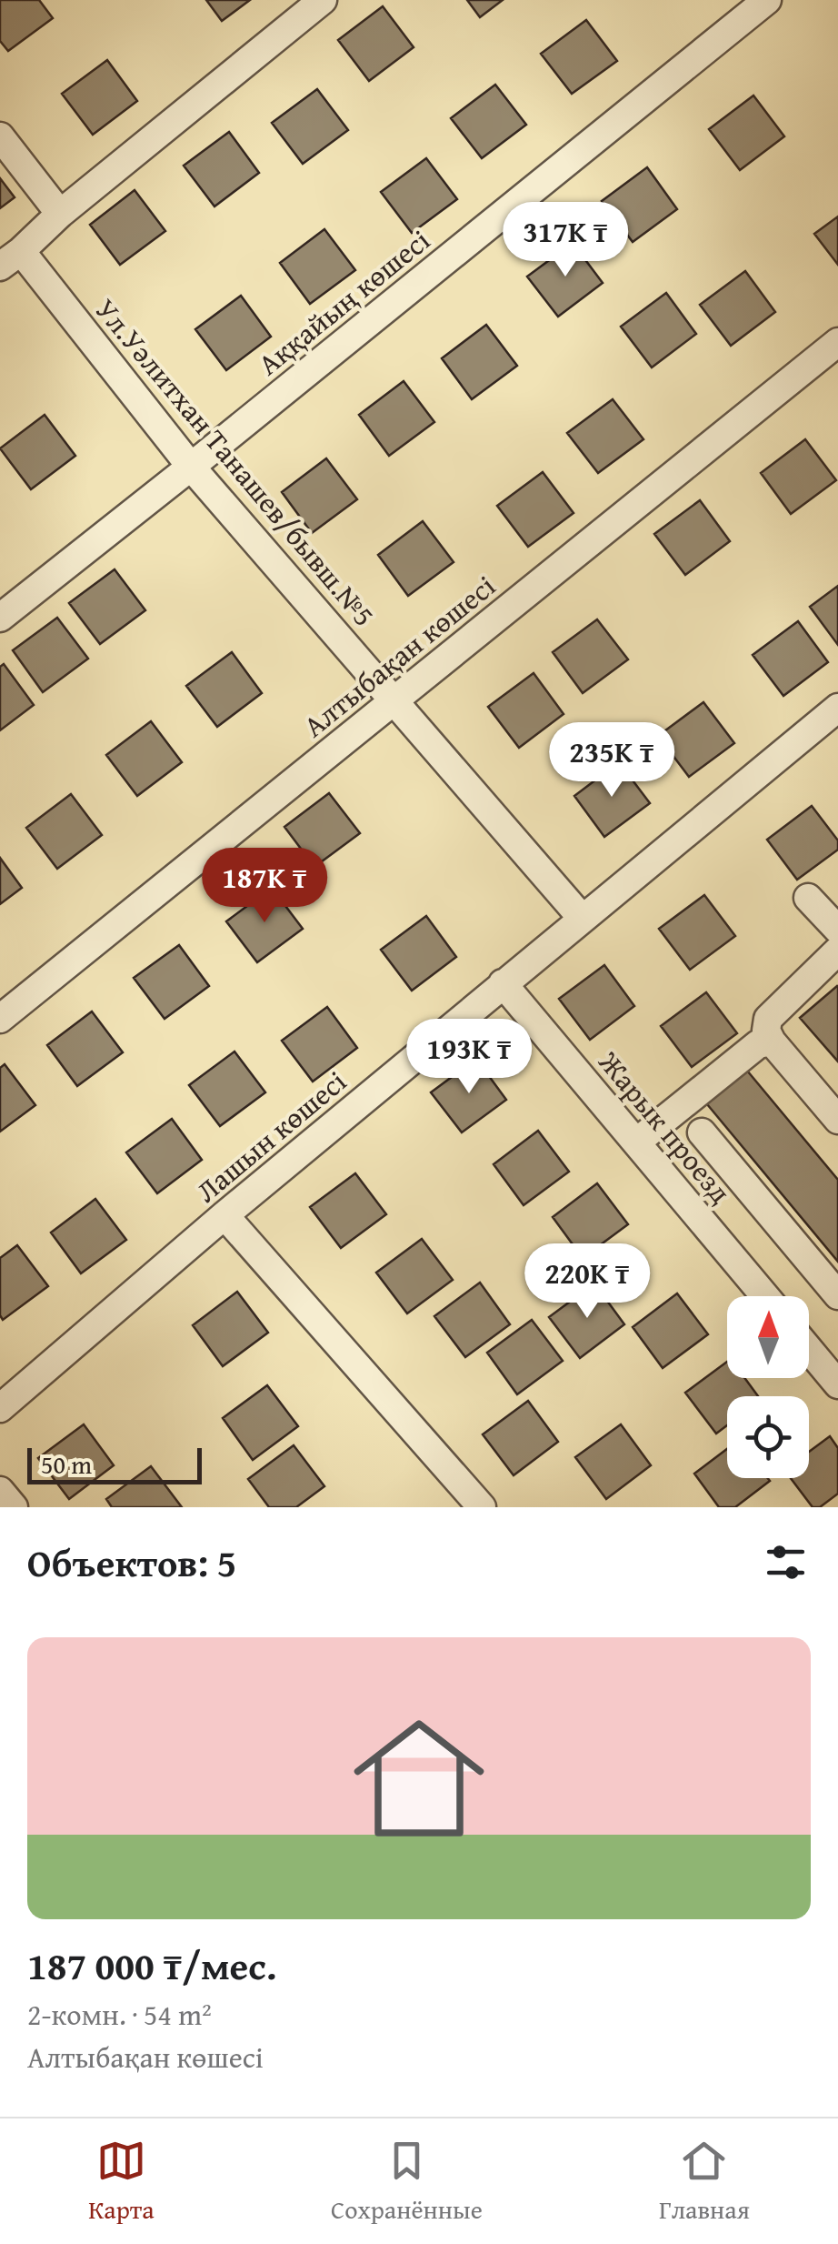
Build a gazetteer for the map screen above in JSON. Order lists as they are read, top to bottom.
{
  "streets": {
    "street": [
      "Аққайың көшесі",
      "Ул.Уәлитхан Танашев/бывш.№5",
      "Алтыбақан көшесі",
      "Жарык проезд",
      "Лашын көшесі"
    ]
  },
  "crossings": [
    ["Аққайың көшесі", "Ул.Уәлитхан Танашев/бывш.№5"],
    ["Ул.Уәлитхан Танашев/бывш.№5", "Алтыбақан көшесі"],
    ["Ул.Уәлитхан Танашев/бывш.№5", "Лашын көшесі"],
    ["Жарык проезд", "Лашын көшесі"]
  ],
  "scale_bar": "50 m",
  "north": "top",
  "page": {
    "price": [
      "317K ₸",
      "235K ₸",
      "187K ₸",
      "193K ₸",
      "220K ₸"
    ],
    "scale": "50 m",
    "heading": "Объектов: 5",
    "list": [
      {
        "name": "187 000 ₸/мес.",
        "note": "2-комн. · 54 m² · Алтыбақан көшесі"
      }
    ],
    "tabs": ["Карта", "Сохранённые", "Главная"]
  }
}
